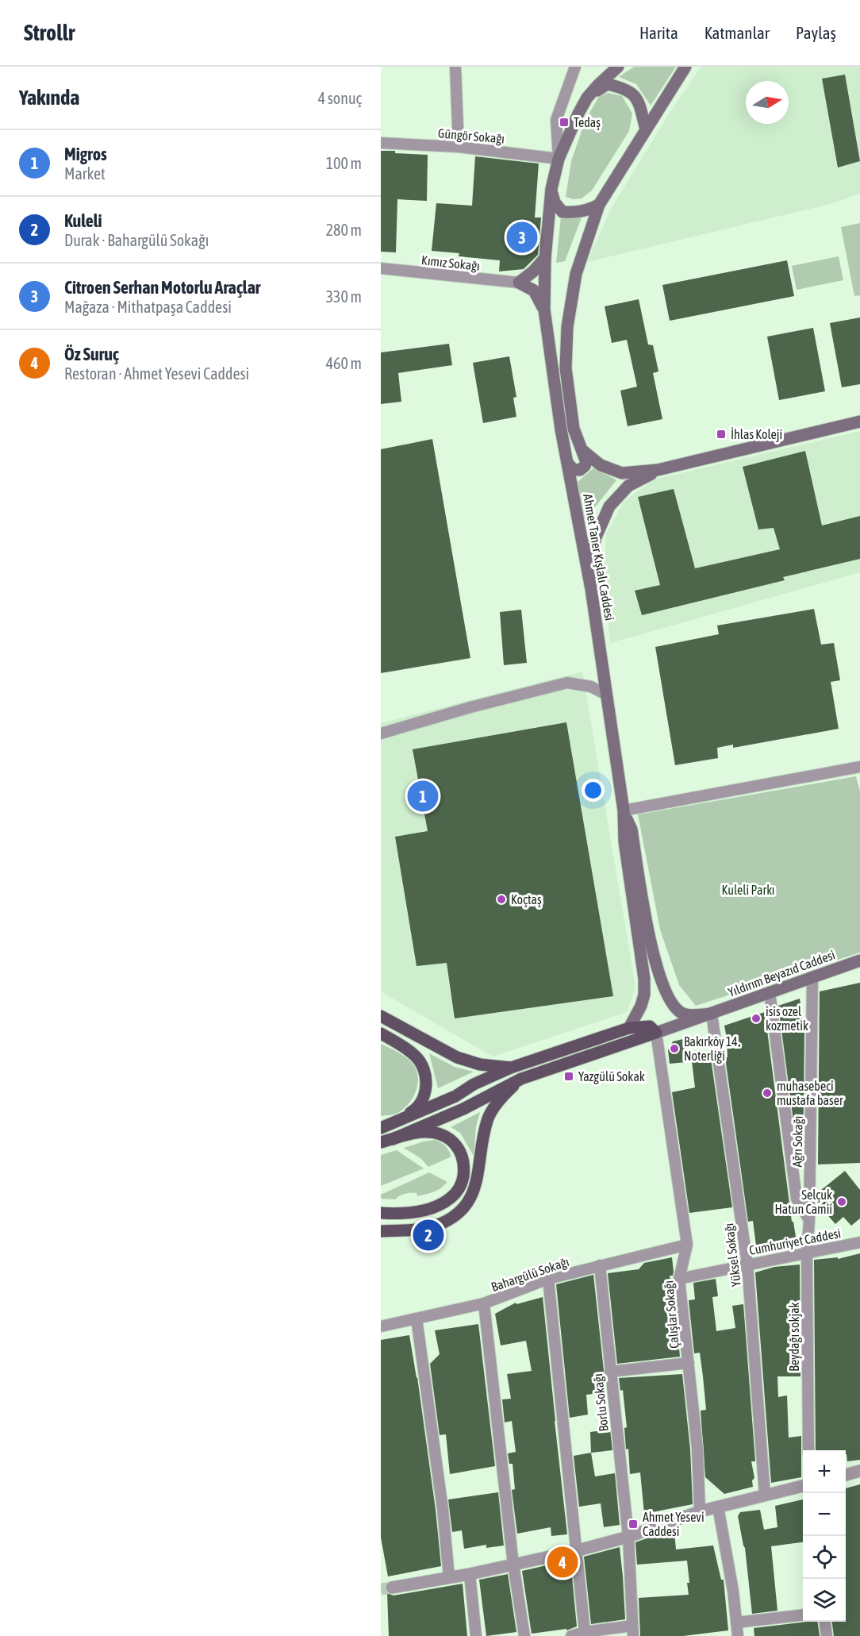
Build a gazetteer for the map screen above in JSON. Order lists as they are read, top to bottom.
{
  "streets": {
    "main road": ["Ahmet Taner Kışlalı Caddesi", "Yıldırım Beyazıd Caddesi"],
    "street": [
      "Güngör Sokağı",
      "Kımız Sokağı",
      "Ağrı Sokağı",
      "Cumhuriyet Caddesi",
      "Yüksel Sokağı",
      "Bahargülü Sokağı",
      "Çalışlar Sokağı",
      "Beydağı sokjak",
      "Borlu Sokağı"
    ]
  },
  "crossings": [
    ["Ahmet Taner Kışlalı Caddesi", "Yıldırım Beyazıd Caddesi"],
    ["Ahmet Taner Kışlalı Caddesi", "Yüksel Sokağı"],
    ["Yıldırım Beyazıd Caddesi", "Ağrı Sokağı"],
    ["Yıldırım Beyazıd Caddesi", "Yüksel Sokağı"],
    ["Yıldırım Beyazıd Caddesi", "Çalışlar Sokağı"],
    ["Ağrı Sokağı", "Beydağı sokjak"],
    ["Cumhuriyet Caddesi", "Yüksel Sokağı"],
    ["Cumhuriyet Caddesi", "Çalışlar Sokağı"],
    ["Cumhuriyet Caddesi", "Beydağı sokjak"],
    ["Bahargülü Sokağı", "Çalışlar Sokağı"],
    ["Bahargülü Sokağı", "Borlu Sokağı"]
  ],
  "parks": ["Kuleli Parkı"],
  "places": {
    "transit": [
      "Tedaş",
      "İhlas Koleji",
      "Yazgülü Sokak",
      "Ahmet Yesevi Caddesi"
    ],
    "other": [
      "Koçtaş",
      "isis ozel kozmetik",
      "Bakırköy 14. Noterliği",
      "muhasebeci mustafa baser",
      "Selçuk Hatun Camii"
    ]
  },
  "north": "right",
  "page": {
    "header": "Strollr",
    "nav": ["Harita", "Katmanlar", "Paylaş"],
    "heading": ["Yakında", "4 sonuç"],
    "list": [
      {
        "mark": "1",
        "name": "Migros",
        "note": "Market",
        "value": "100 m"
      },
      {
        "mark": "2",
        "name": "Kuleli",
        "note": "Durak · Bahargülü Sokağı",
        "value": "280 m"
      },
      {
        "mark": "3",
        "name": "Citroen Serhan Motorlu Araçlar",
        "note": "Mağaza · Mithatpaşa Caddesi",
        "value": "330 m"
      },
      {
        "mark": "4",
        "name": "Öz Suruç",
        "note": "Restoran · Ahmet Yesevi Caddesi",
        "value": "460 m"
      }
    ],
    "pins": [
      "3",
      "1",
      "2",
      "4"
    ],
    "map_buttons": ["+", "−"]
  }
}
